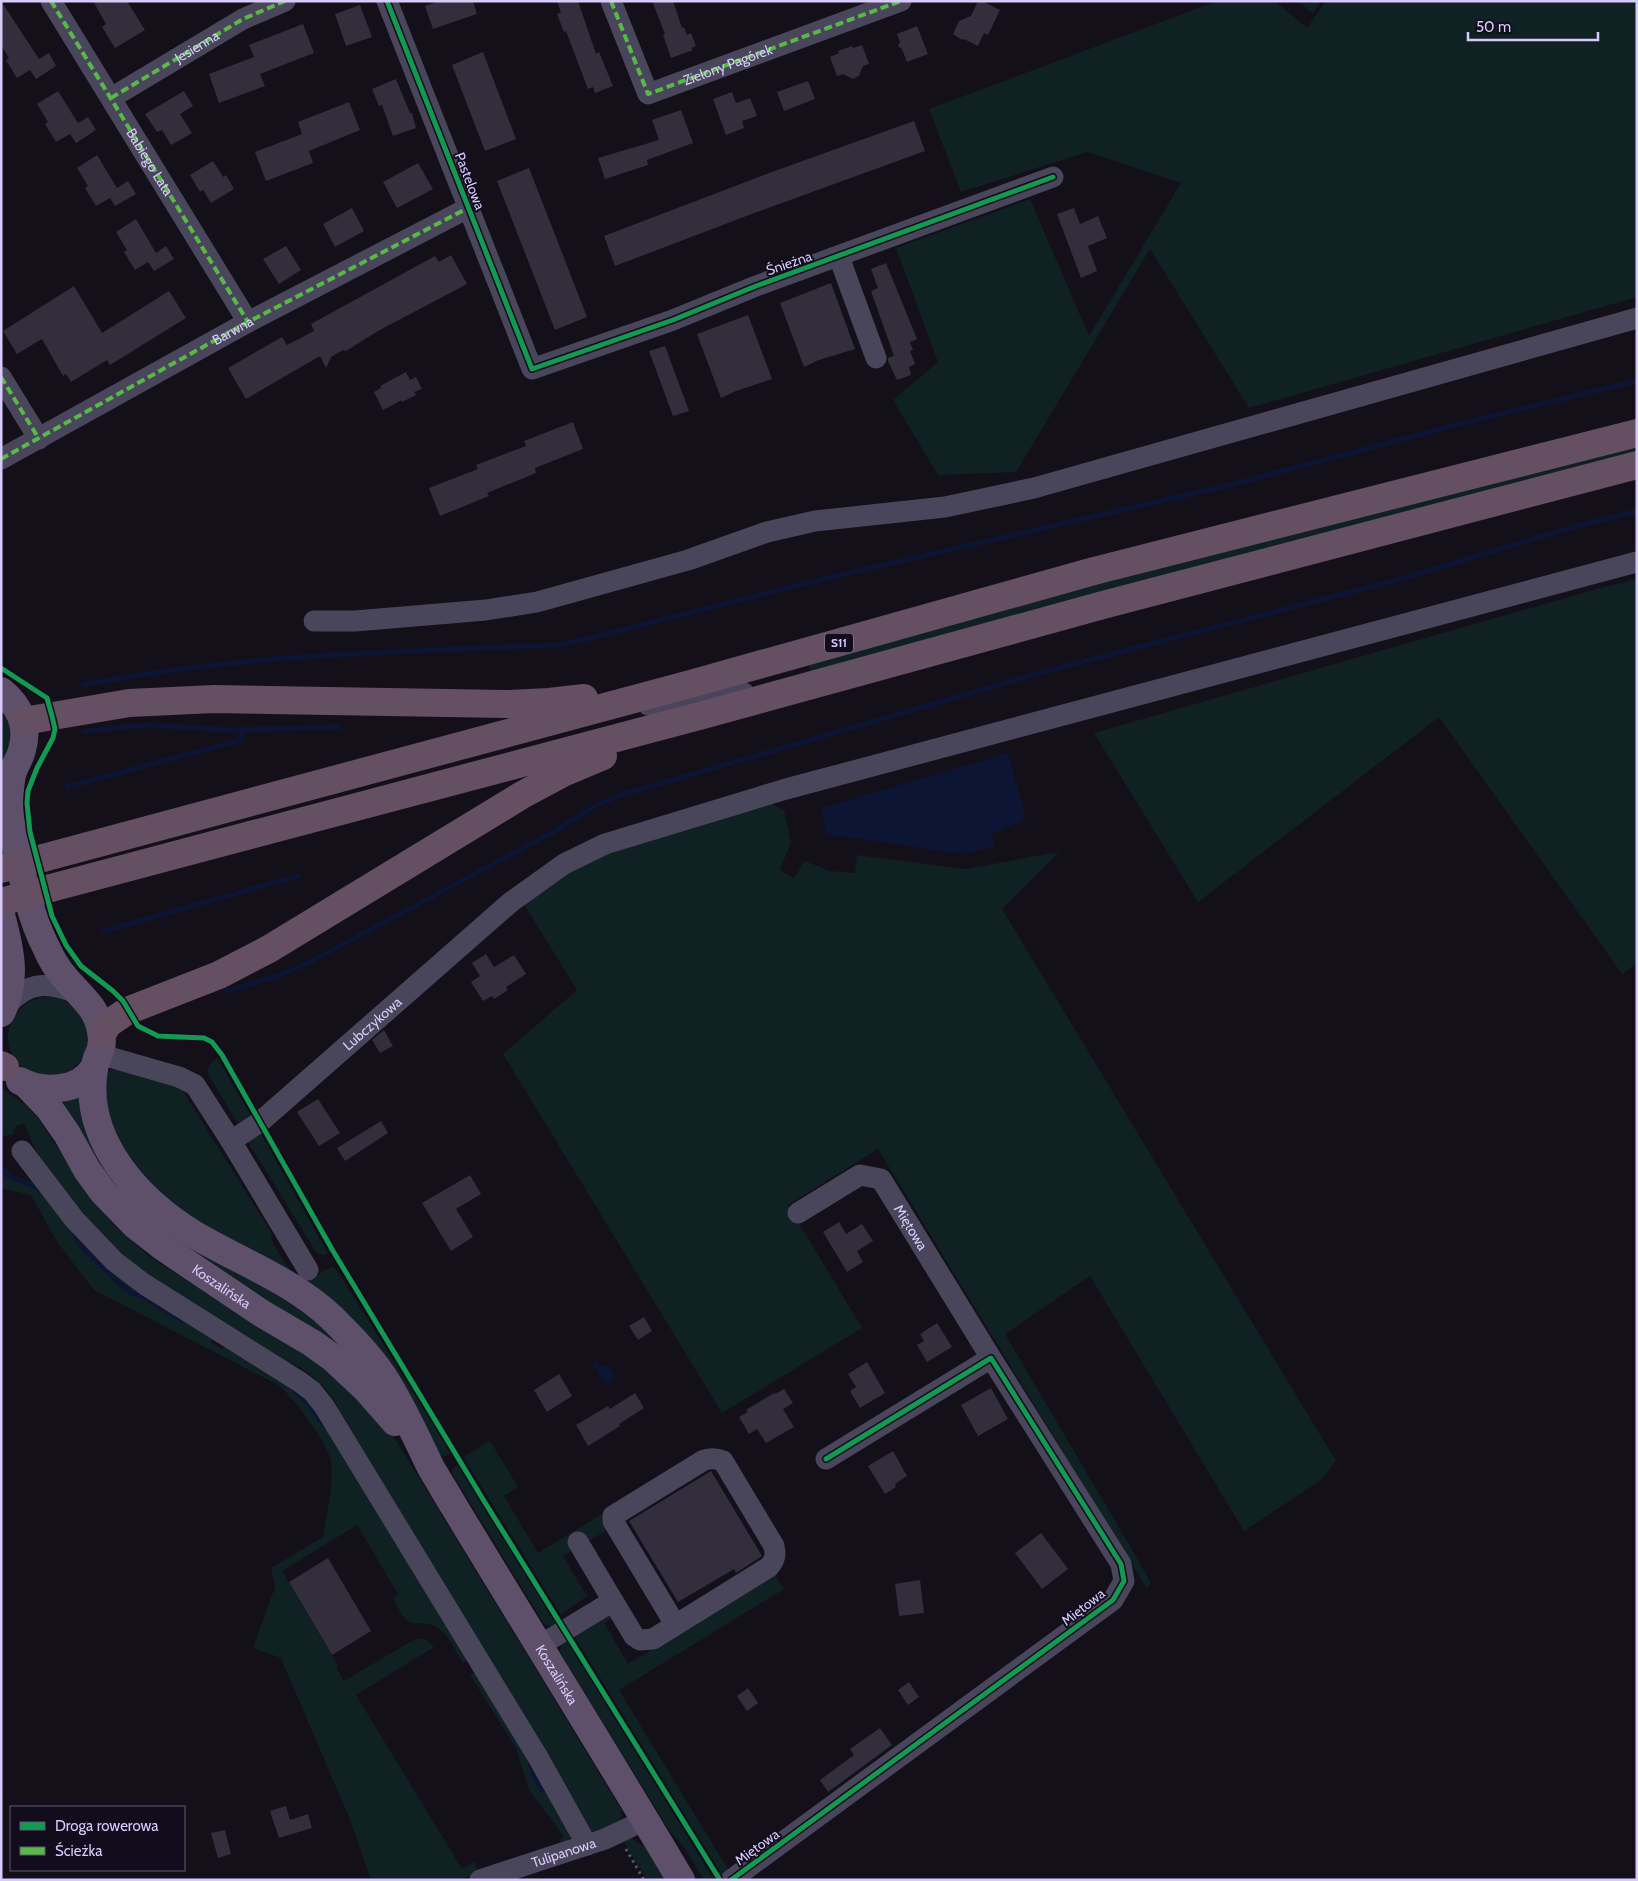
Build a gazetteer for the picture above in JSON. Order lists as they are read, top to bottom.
{
  "streets": {
    "highway": ["S11"],
    "main road": ["Koszalińska"],
    "street": [
      "Jesienna",
      "Zielony Pagórek",
      "Babiego Lata",
      "Pastelowa",
      "Śnieżna",
      "Barwna",
      "Lubczykowa",
      "Miętowa",
      "Tulipanowa"
    ]
  },
  "crossings": [
    ["Jesienna", "Babiego Lata"],
    ["Babiego Lata", "Barwna"],
    ["Pastelowa", "Śnieżna"],
    ["Pastelowa", "Barwna"],
    ["Koszalińska", "Tulipanowa"]
  ],
  "legend": ["Droga rowerowa", "Ścieżka"],
  "scale_bar": "50 m"
}
